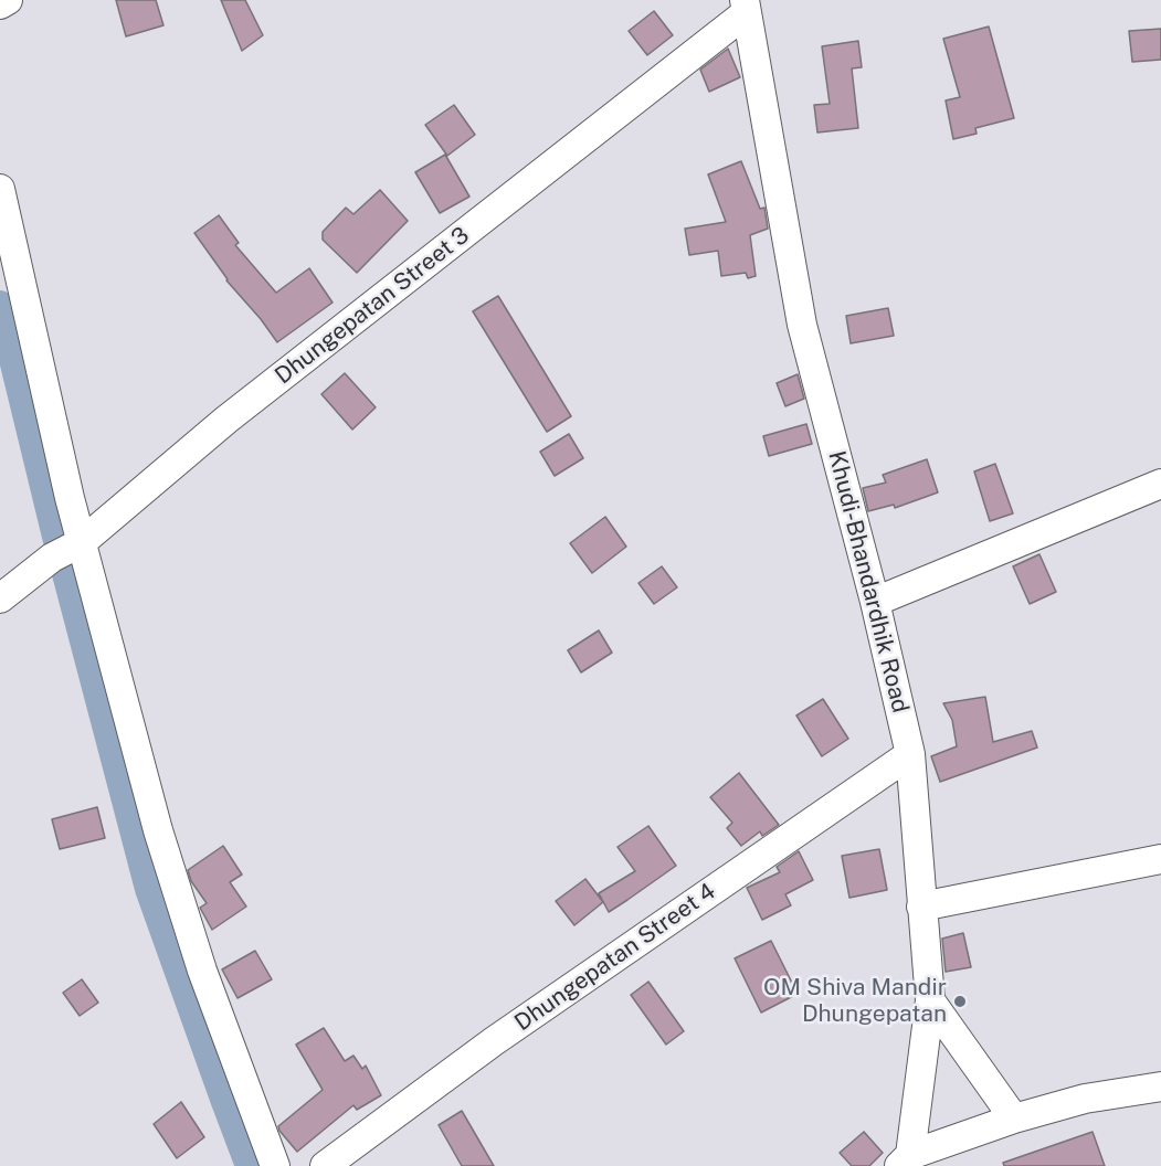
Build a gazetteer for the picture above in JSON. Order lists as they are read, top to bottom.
{
  "streets": {
    "street": ["Dhungepatan Street 3", "Khudi-Bhandardhik Road", "Dhungepatan Street 4"]
  },
  "crossings": [
    ["Dhungepatan Street 3", "Khudi-Bhandardhik Road"],
    ["Khudi-Bhandardhik Road", "Dhungepatan Street 4"]
  ],
  "places": ["OM Shiva Mandir Dhungepatan"]
}
